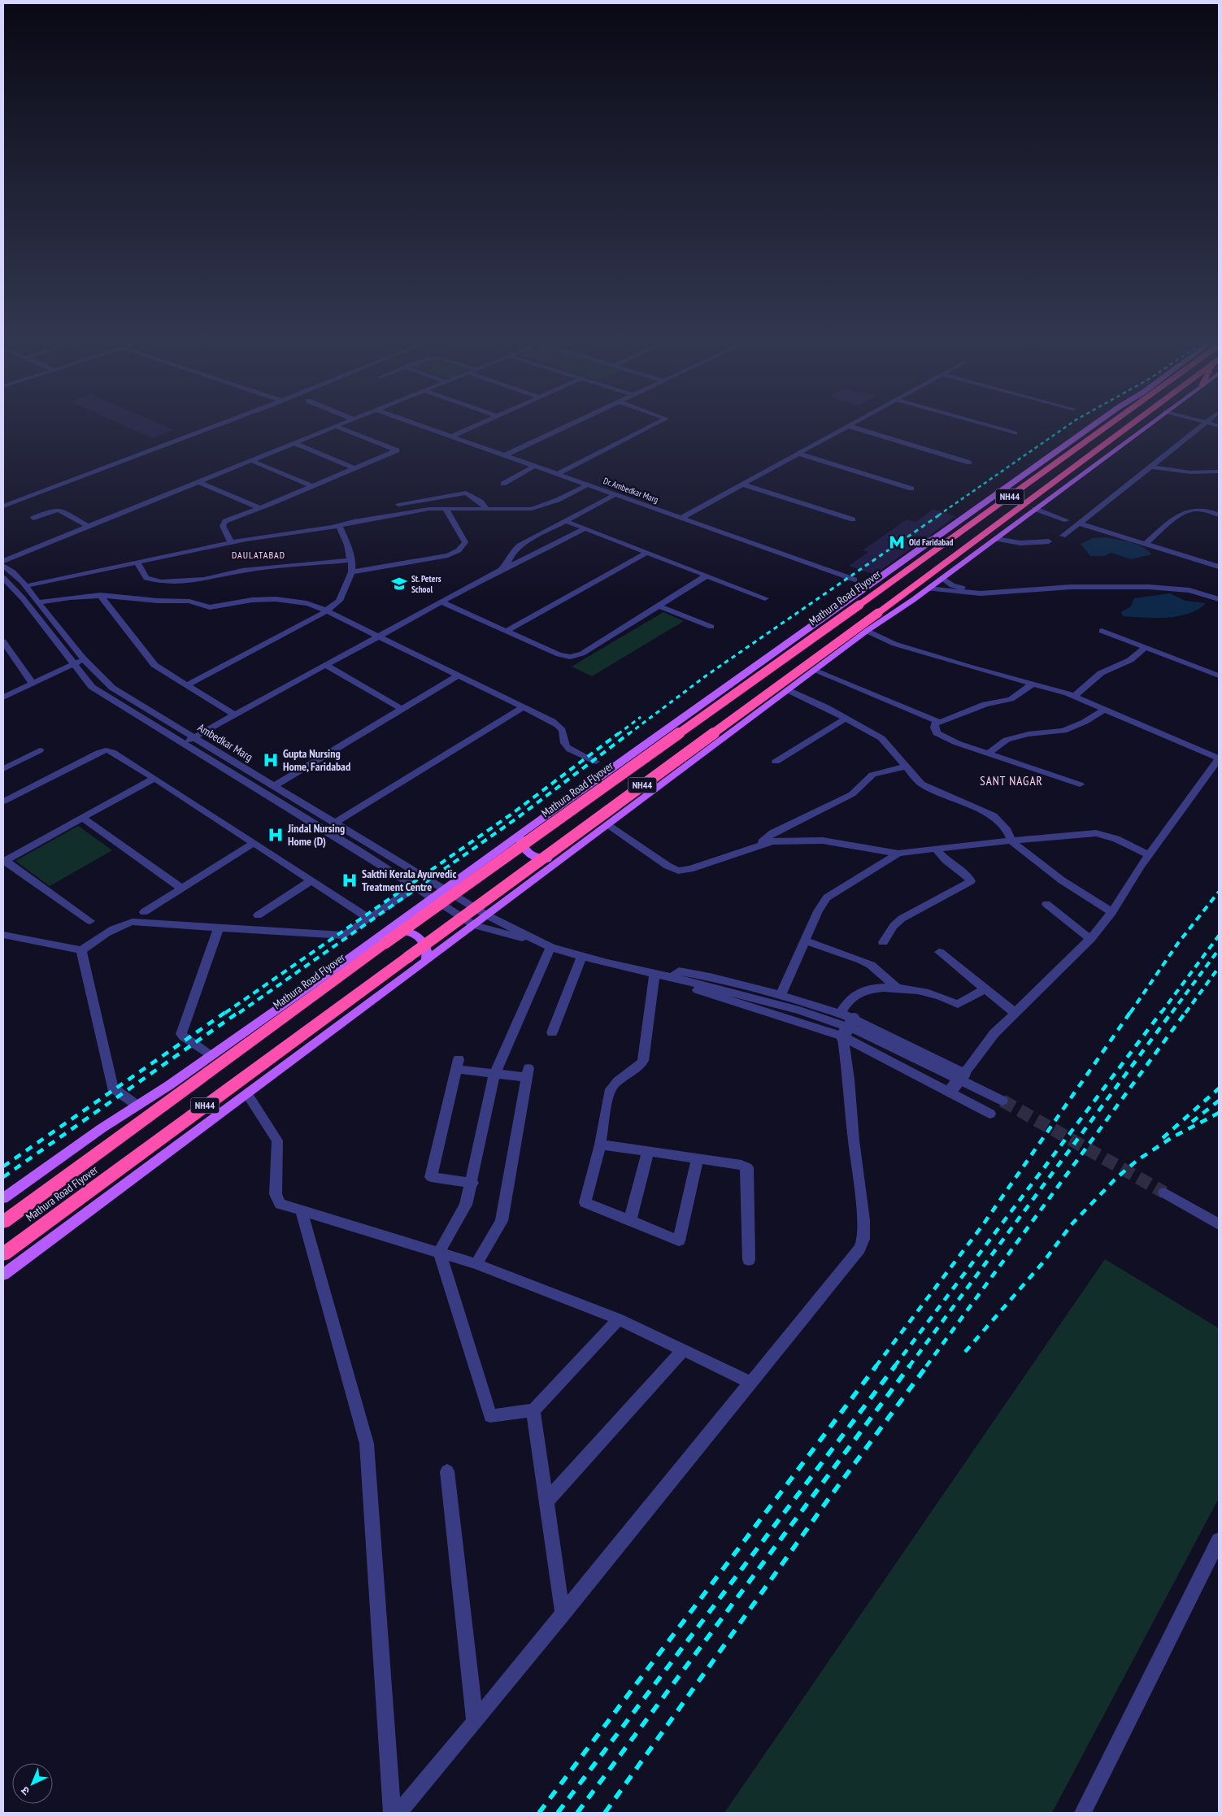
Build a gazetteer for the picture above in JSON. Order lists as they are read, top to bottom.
{
  "streets": {
    "highway": ["NH44", "Mathura Road Flyover"],
    "street": ["Dr. Ambedkar Marg", "Ambedkar Marg"]
  },
  "crossings": [
    ["NH44", "Mathura Road Flyover"]
  ],
  "districts": ["DAULATABAD", "SANT NAGAR"],
  "places": {
    "metro station": ["Old Faridabad"],
    "school or university": ["St. Peters School"],
    "hospital": ["Gupta Nursing Home, Faridabad", "Jindal Nursing Home (D)", "Sakthi Kerala Ayurvedic Treatment Centre"]
  },
  "north": "bottom left"
}
